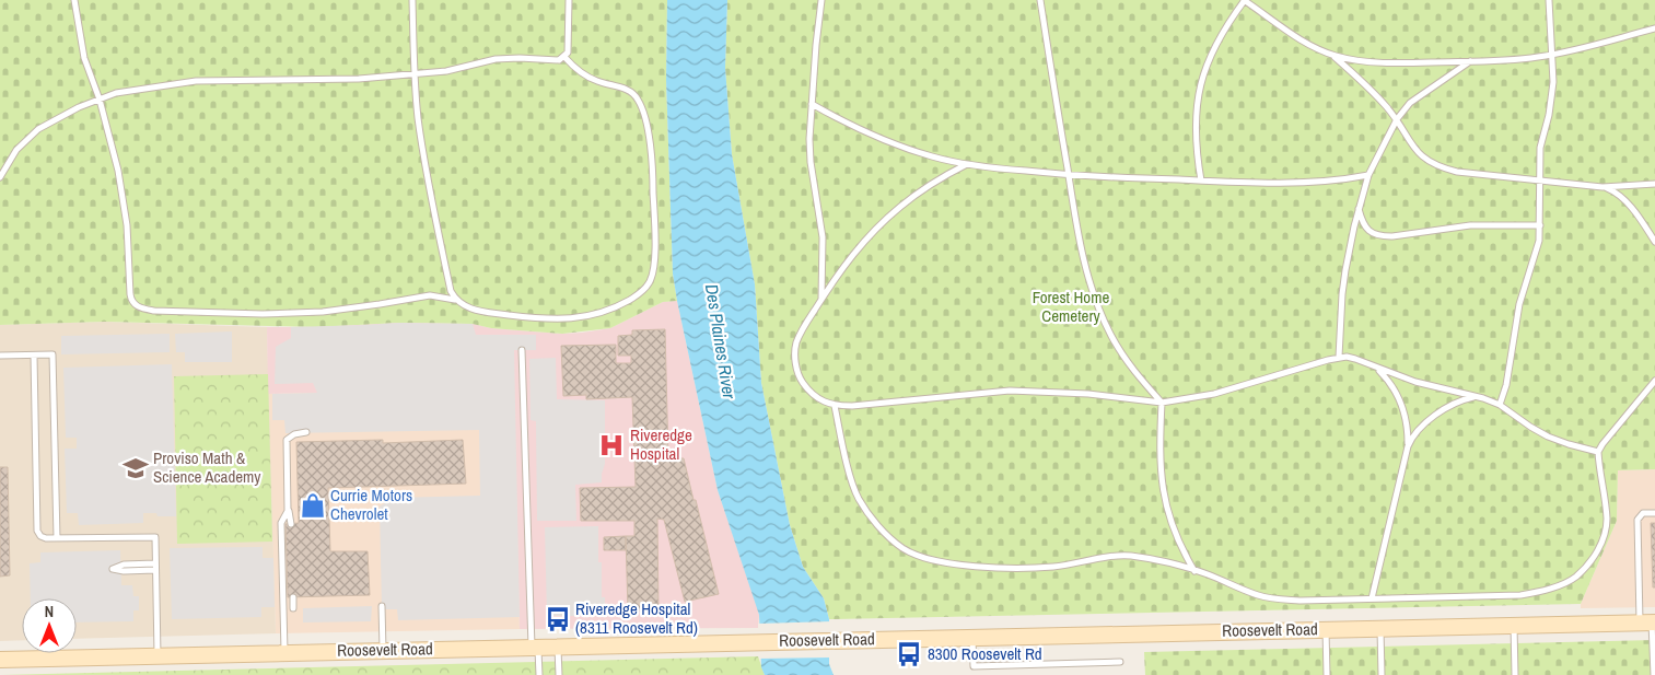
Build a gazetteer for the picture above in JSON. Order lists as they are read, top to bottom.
{
  "streets": {
    "main road": ["Roosevelt Road"]
  },
  "water": ["Des Plaines River"],
  "parks": ["Forest Home Cemetery"],
  "places": {
    "hospital": ["Riveredge Hospital"],
    "school or university": ["Proviso Math & Science Academy"],
    "shop": ["Currie Motors Chevrolet"],
    "bus stop": ["Riveredge Hospital (8311 Roosevelt Rd)", "8300 Roosevelt Rd"]
  },
  "north": "top"
}
